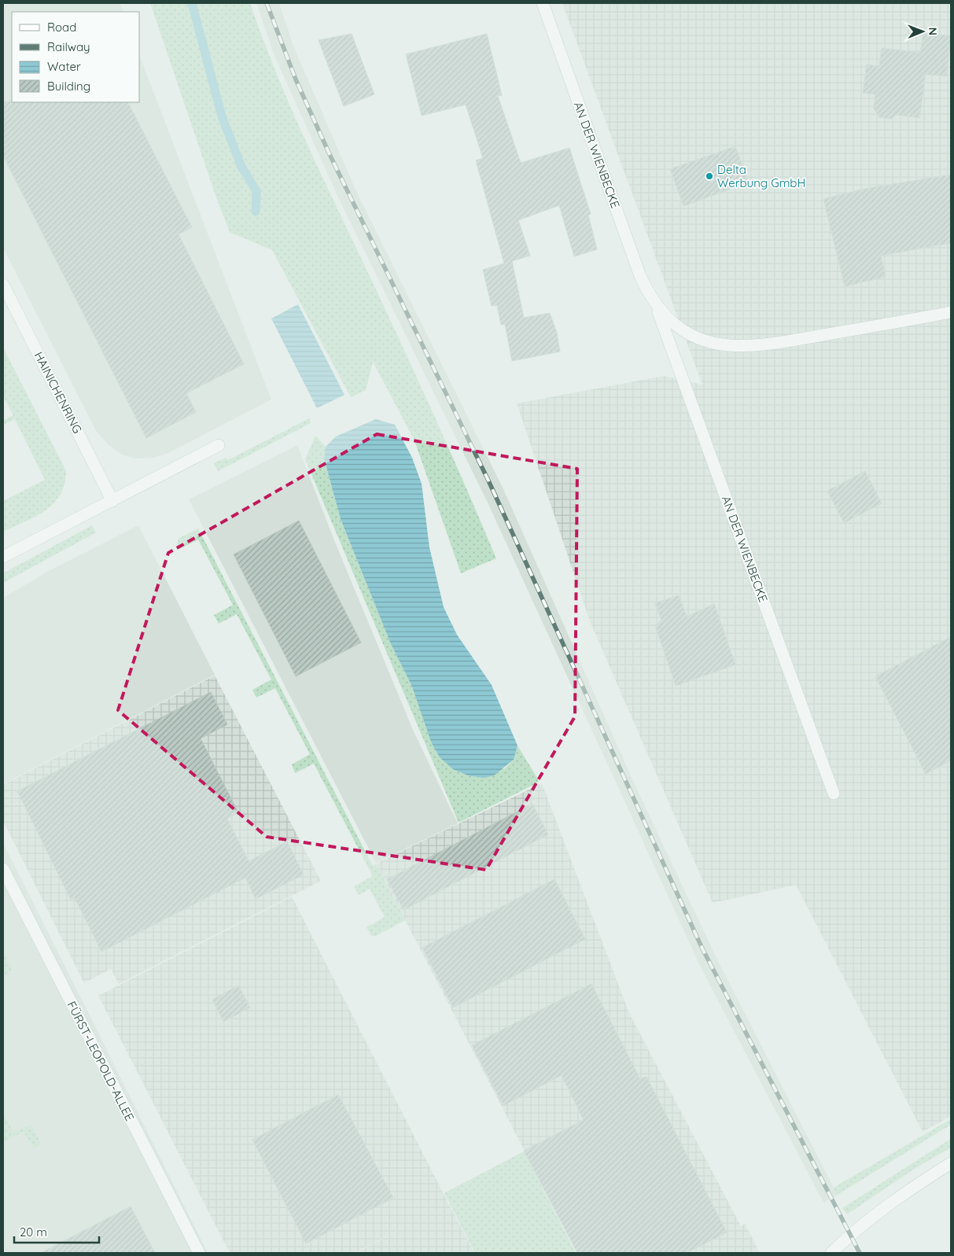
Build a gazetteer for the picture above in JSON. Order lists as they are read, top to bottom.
{
  "streets": {
    "street": ["AN DER WIENBECKE", "HAINICHENRING", "FÜRST-LEOPOLD-ALLEE"]
  },
  "places": ["Delta Werbung GmbH"],
  "legend": [
    "Road",
    "Railway",
    "Water",
    "Building"
  ],
  "scale_bar": "20 m",
  "north": "right"
}
